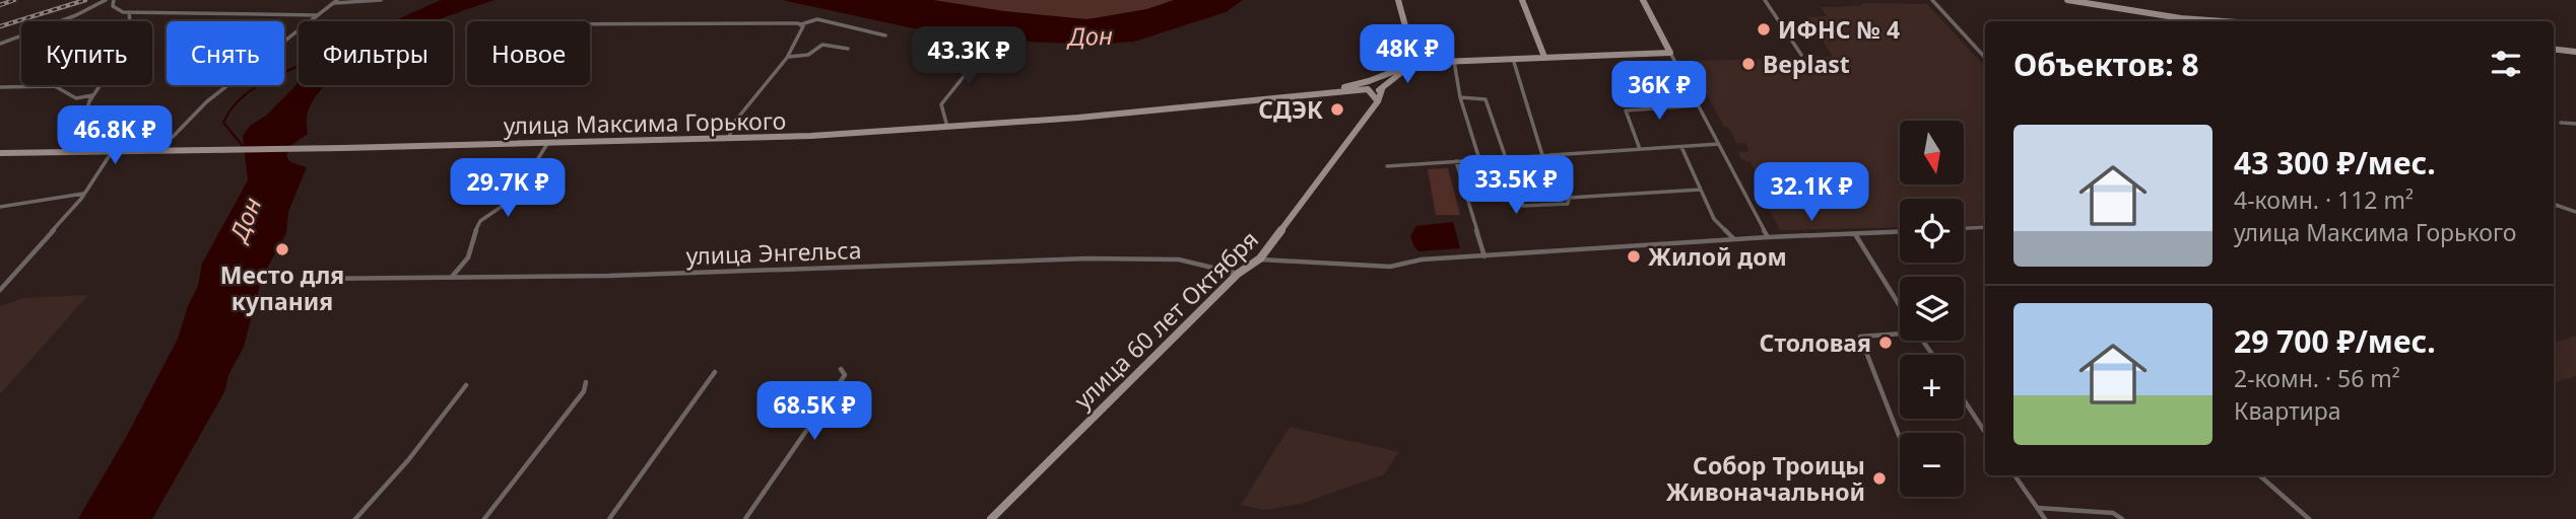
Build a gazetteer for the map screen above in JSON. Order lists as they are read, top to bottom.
{
  "streets": {
    "main road": ["улица Максима Горького", "улица 60 лет Октября"],
    "street": ["улица Энгельса"]
  },
  "crossings": [
    ["улица Энгельса", "улица 60 лет Октября"]
  ],
  "water": ["Дон"],
  "places": [
    "ИФНС № 4",
    "Beplast",
    "СДЭК",
    "Место для купания",
    "Жилой дом",
    "Столовая",
    "Собор Троицы Живоначальной"
  ],
  "north": "bottom",
  "page": {
    "chip": [
      "Купить",
      "Снять",
      "Фильтры",
      "Новое"
    ],
    "heading": "Объектов: 8",
    "price": [
      "48K ₽",
      "43.3K ₽",
      "36K ₽",
      "46.8K ₽",
      "33.5K ₽",
      "29.7K ₽",
      "32.1K ₽",
      "68.5K ₽"
    ],
    "list": [
      {
        "name": "43 300 ₽/мес.",
        "note": "4-комн. · 112 m² · улица Максима Горького"
      },
      {
        "name": "29 700 ₽/мес.",
        "note": "2-комн. · 56 m² · Квартира"
      }
    ],
    "map_buttons": ["+", "−"]
  }
}
